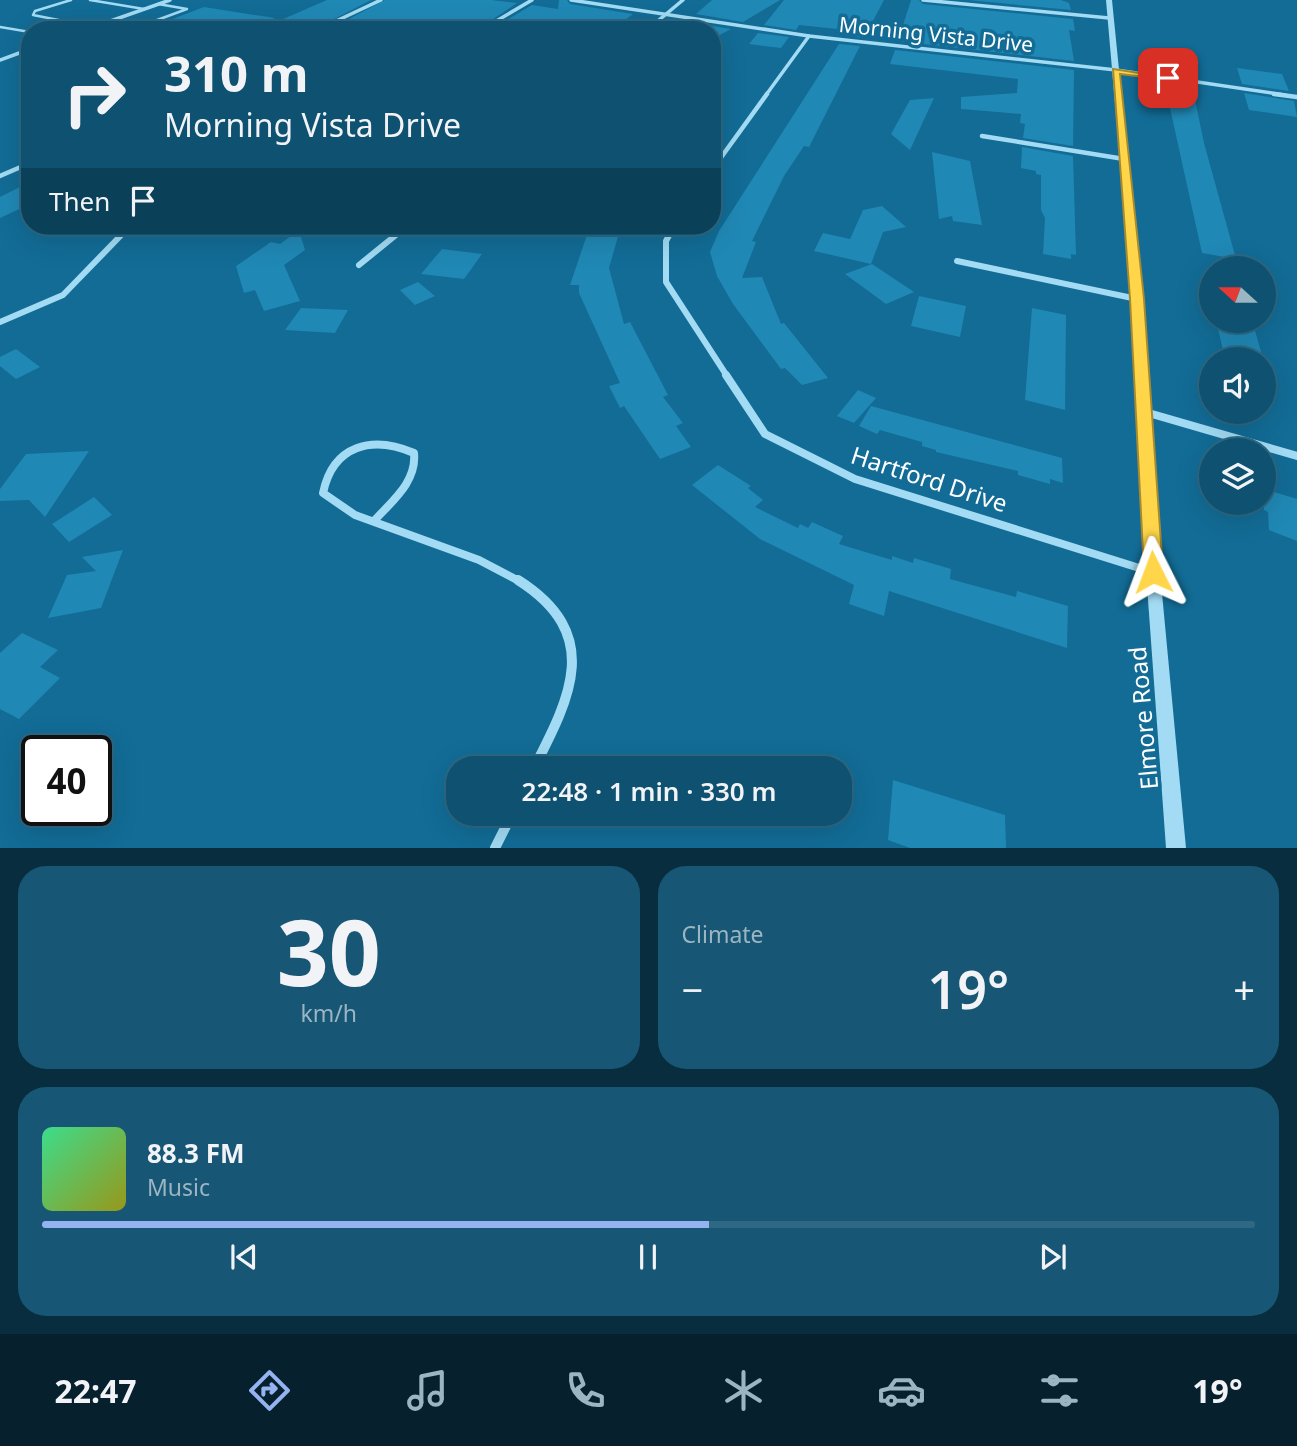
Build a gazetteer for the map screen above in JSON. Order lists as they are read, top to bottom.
{
  "streets": {
    "street": ["Morning Vista Drive", "Hartford Drive", "Elmore Road"]
  },
  "crossings": [
    ["Morning Vista Drive", "Elmore Road"],
    ["Hartford Drive", "Elmore Road"]
  ],
  "north": "left",
  "page": {
    "turn": ["310 m", "Morning Vista Drive"],
    "then": "Then",
    "limit": "40",
    "trip": "22:48 · 1 min · 330 m",
    "tile": [
      ["30", "km/h"],
      "Climate"
    ],
    "heat": ["−", "19°", "+"],
    "song": ["88.3 FM", "Music"],
    "tabs": ["22:47", "19°"]
  }
}
